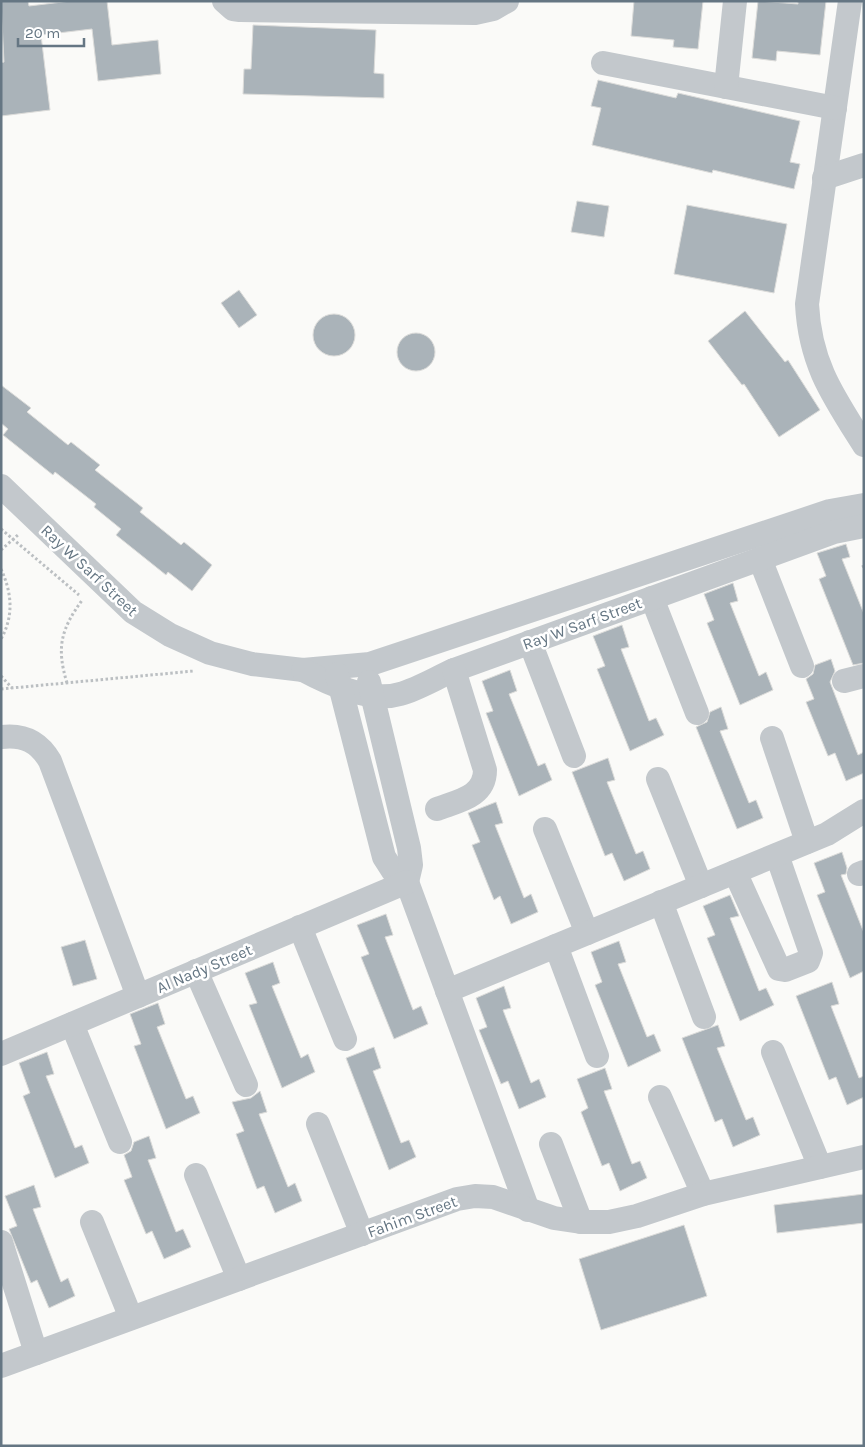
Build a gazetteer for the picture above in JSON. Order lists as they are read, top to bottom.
{
  "streets": {
    "street": ["Ray W Sarf Street", "Al Nady Street", "Fahim Street"]
  },
  "scale_bar": "20 m"
}
